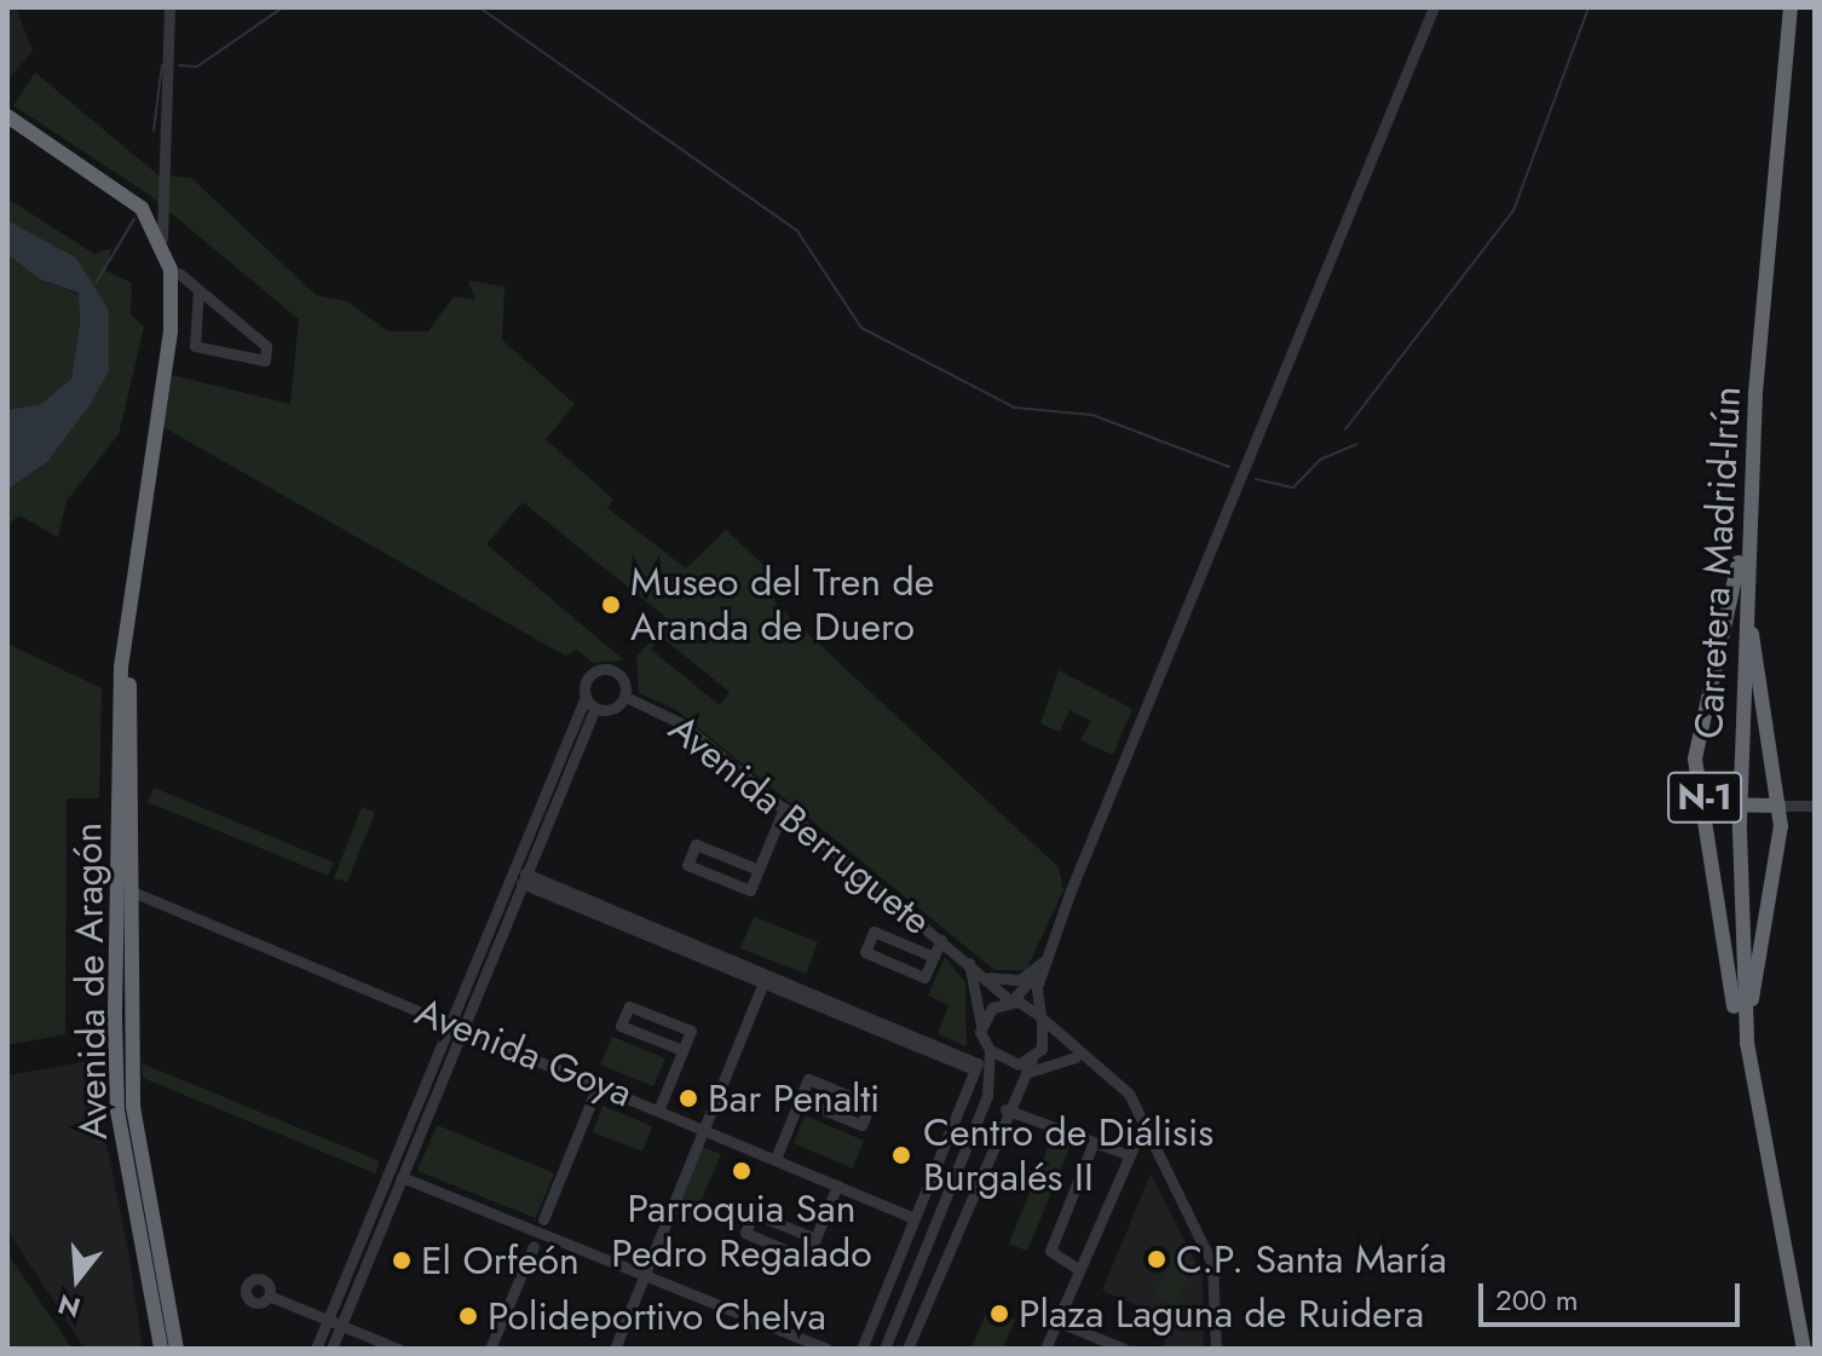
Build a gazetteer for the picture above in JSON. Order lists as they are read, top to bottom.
{
  "streets": {
    "highway": ["Carretera Madrid-Irún", "N-1", "Avenida de Aragón"],
    "street": ["Avenida Berruguete", "Avenida Goya"]
  },
  "crossings": [
    ["Carretera Madrid-Irún", "N-1"],
    ["Avenida de Aragón", "Avenida Goya"]
  ],
  "places": [
    "Museo del Tren de Aranda de Duero",
    "Bar Penalti",
    "Centro de Diálisis Burgalés II",
    "Parroquia San Pedro Regalado",
    "C.P. Santa María",
    "El Orfeón",
    "Plaza Laguna de Ruidera",
    "Polideportivo Chelva"
  ],
  "scale_bar": "200 m",
  "north": "bottom"
}
